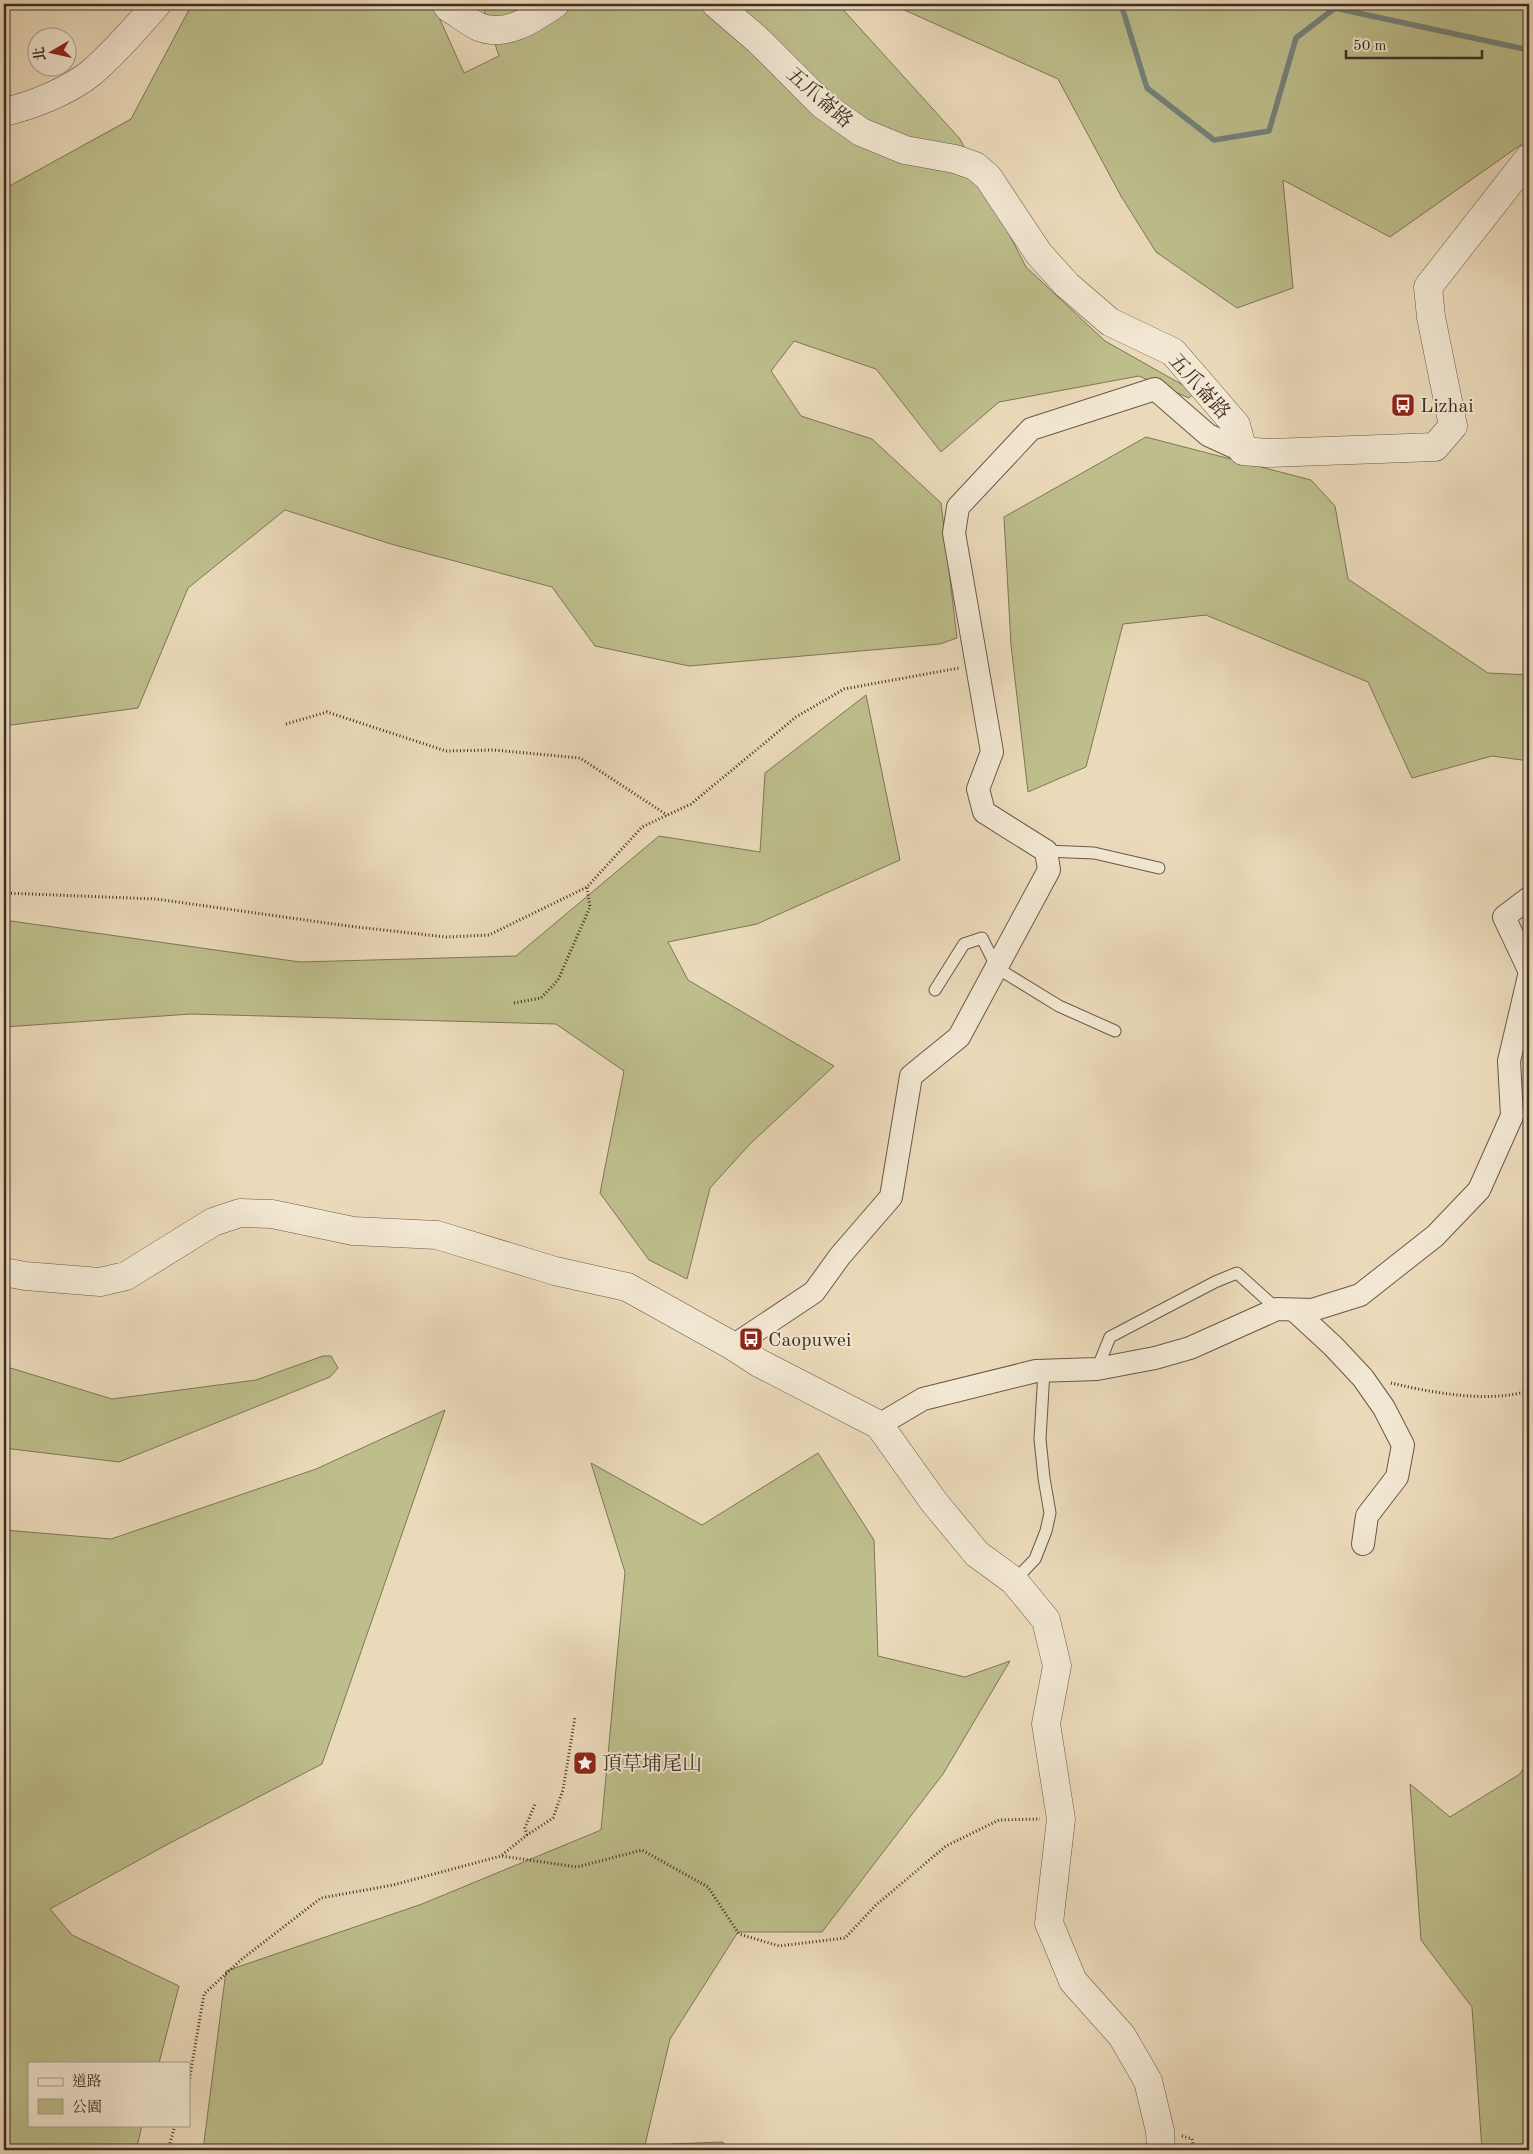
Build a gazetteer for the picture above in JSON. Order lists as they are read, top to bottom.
{
  "streets": {
    "street": ["五爪崙路"]
  },
  "places": {
    "bus stop": ["Lizhai", "Caopuwei"],
    "place": ["頂草埔尾山"]
  },
  "legend": ["道路", "公園"],
  "scale_bar": "50 m",
  "north": "left"
}
